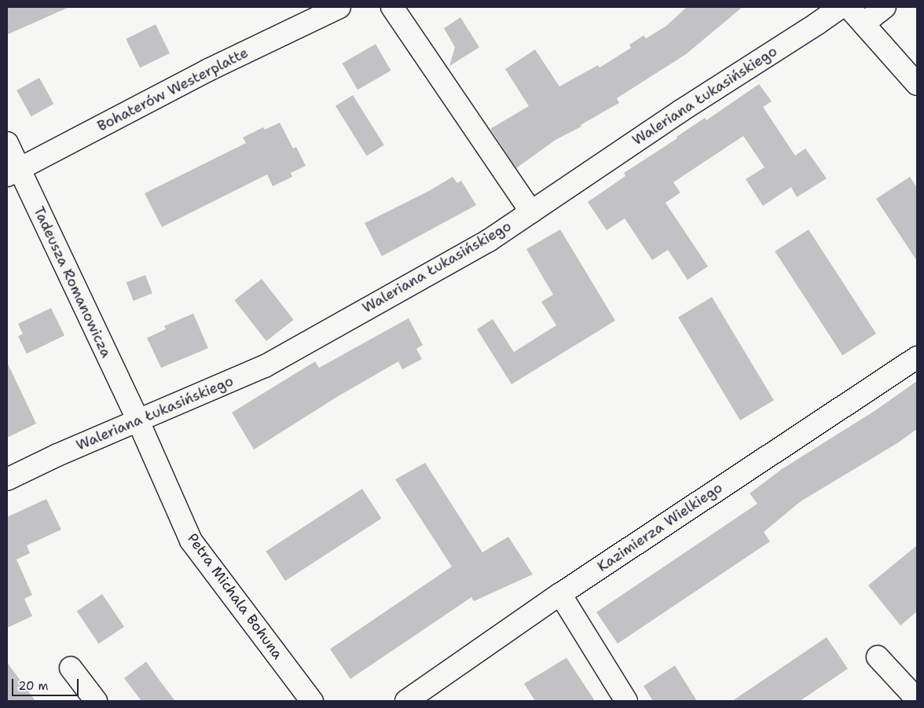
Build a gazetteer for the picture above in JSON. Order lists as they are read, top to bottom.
{
  "streets": {
    "street": [
      "Bohaterów Westerplatte",
      "Waleriana Łukasińskiego",
      "Tadeusza Romanowicza",
      "Kazimierza Wielkiego",
      "Petra Michala Bohuna"
    ]
  },
  "crossings": [
    ["Bohaterów Westerplatte", "Tadeusza Romanowicza"],
    ["Waleriana Łukasińskiego", "Tadeusza Romanowicza"],
    ["Waleriana Łukasińskiego", "Petra Michala Bohuna"],
    ["Tadeusza Romanowicza", "Petra Michala Bohuna"]
  ],
  "scale_bar": "20 m"
}
